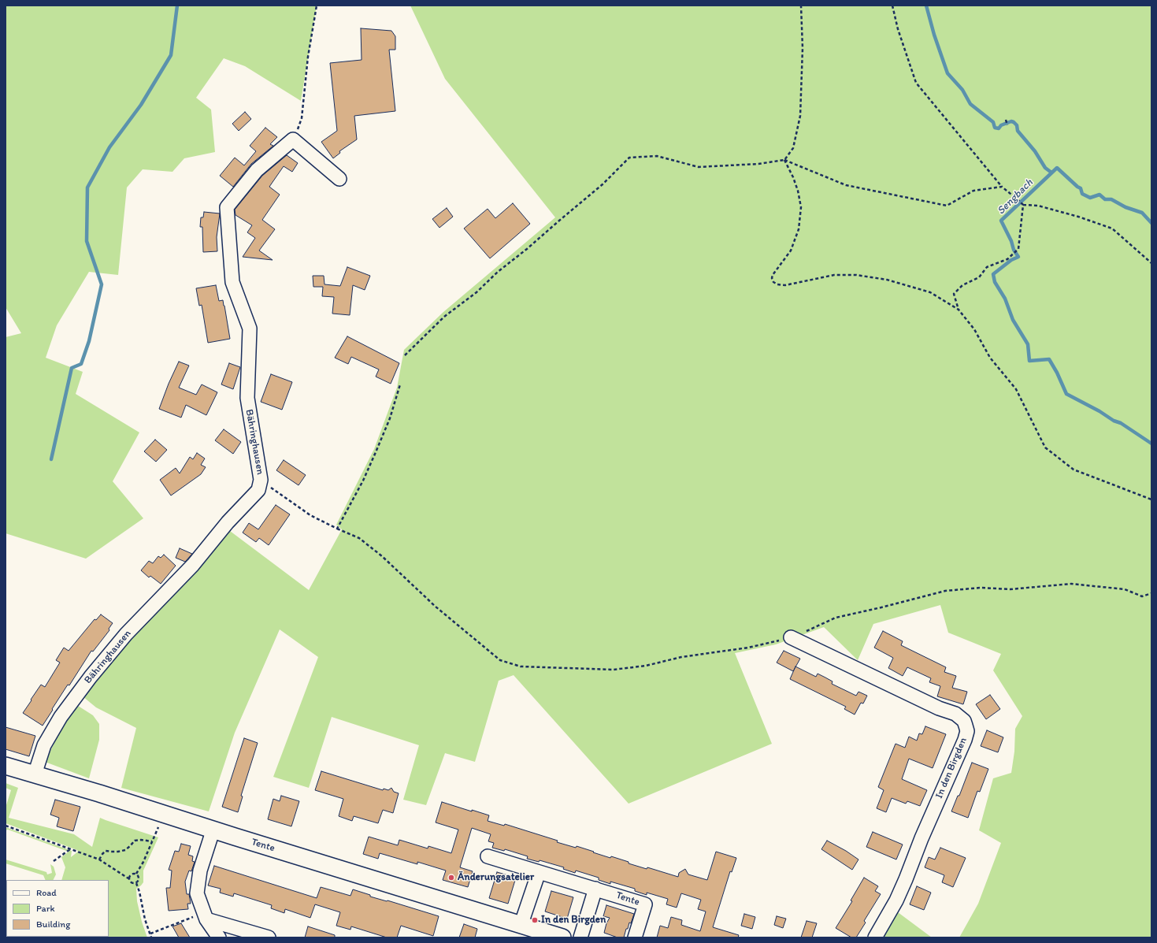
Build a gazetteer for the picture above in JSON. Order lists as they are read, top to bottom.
{
  "streets": {
    "main road": ["Tente"],
    "street": ["Bähringhausen", "In den Birgden"]
  },
  "crossings": [
    ["Bähringhausen", "Tente"]
  ],
  "water": ["Sengbach"],
  "places": ["Änderungsatelier", "In den Birgden"],
  "legend": ["Road", "Park", "Building"]
}
